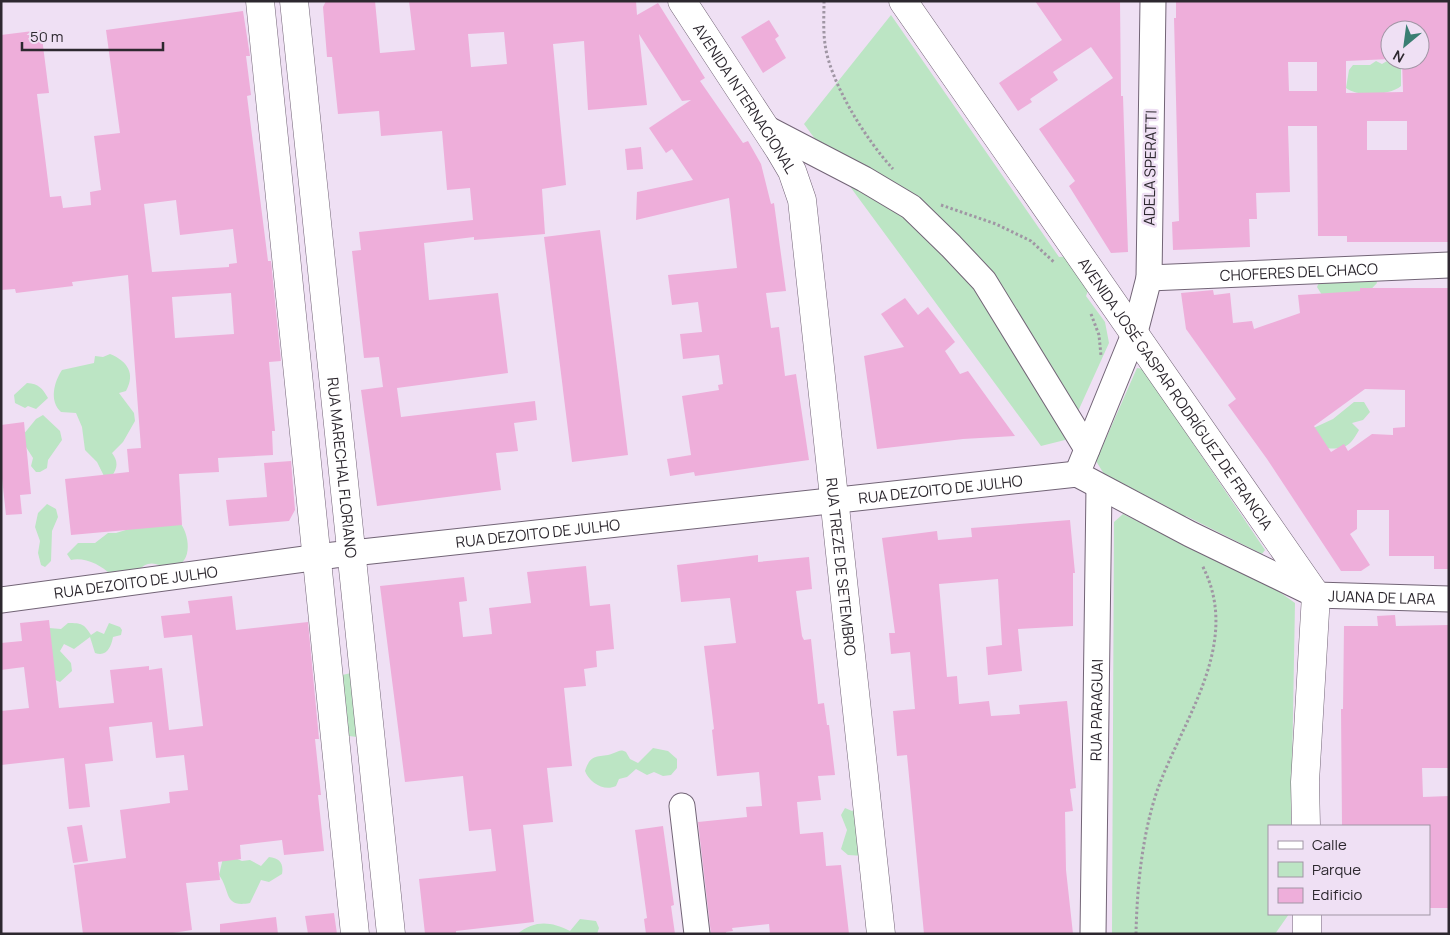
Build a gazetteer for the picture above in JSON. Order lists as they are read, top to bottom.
{
  "streets": {
    "main road": [
      "AVENIDA INTERNACIONAL",
      "AVENIDA JOSÉ GASPAR RODRÍGUEZ DE FRANCIA",
      "RUA MARECHAL FLORIANO",
      "RUA TREZE DE SETEMBRO"
    ],
    "street": [
      "ADELA SPERATTI",
      "CHOFERES DEL CHACO",
      "RUA DEZOITO DE JULHO",
      "JUANA DE LARA",
      "RUA PARAGUAI"
    ]
  },
  "crossings": [
    ["AVENIDA INTERNACIONAL", "RUA TREZE DE SETEMBRO"],
    ["ADELA SPERATTI", "CHOFERES DEL CHACO"],
    ["ADELA SPERATTI", "AVENIDA JOSÉ GASPAR RODRÍGUEZ DE FRANCIA"],
    ["ADELA SPERATTI", "RUA DEZOITO DE JULHO"],
    ["AVENIDA JOSÉ GASPAR RODRÍGUEZ DE FRANCIA", "JUANA DE LARA"],
    ["RUA MARECHAL FLORIANO", "RUA DEZOITO DE JULHO"],
    ["RUA DEZOITO DE JULHO", "RUA TREZE DE SETEMBRO"]
  ],
  "legend": ["Calle", "Parque", "Edificio"],
  "scale_bar": "50 m",
  "north": "bottom left"
}
